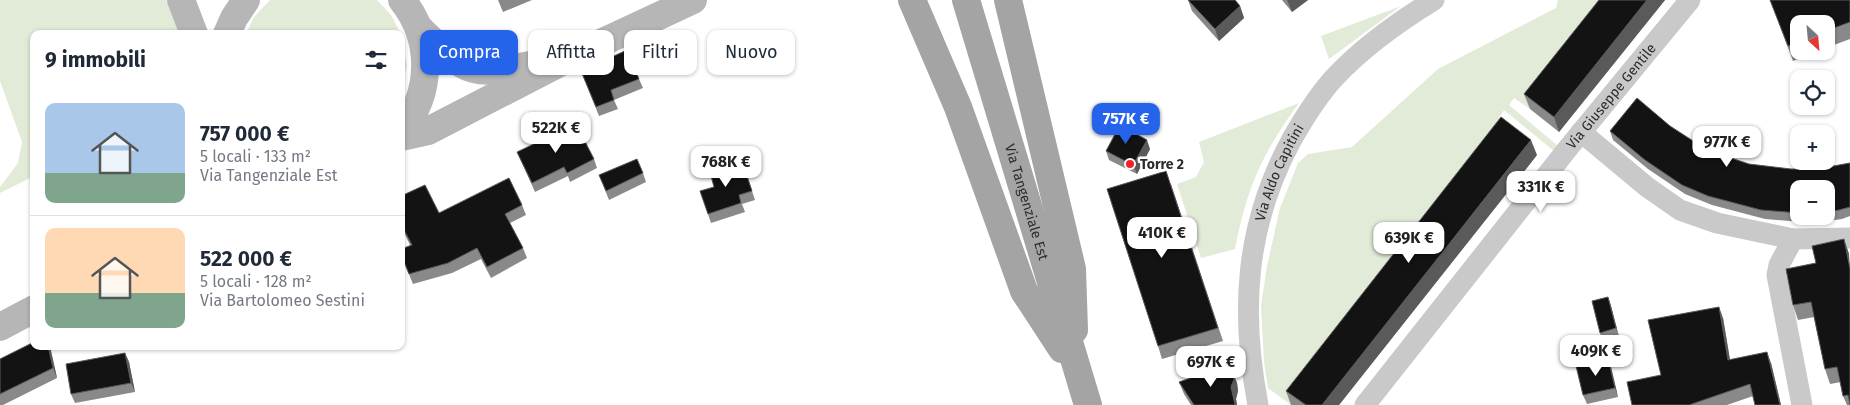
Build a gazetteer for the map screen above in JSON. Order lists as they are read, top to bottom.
{
  "streets": {
    "main road": ["Via Tangenziale Est"],
    "street": ["Via Giuseppe Gentile", "Via Aldo Capitini"]
  },
  "places": ["Torre 2"],
  "north": "bottom right",
  "page": {
    "map_buttons": ["+", "−"],
    "chip": [
      "Compra",
      "Affitta",
      "Filtri",
      "Nuovo"
    ],
    "heading": "9 immobili",
    "list": [
      {
        "name": "757 000 €",
        "note": "5 locali · 133 m² · Via Tangenziale Est"
      },
      {
        "name": "522 000 €",
        "note": "5 locali · 128 m² · Via Bartolomeo Sestini"
      }
    ],
    "price": [
      "757K €",
      "522K €",
      "977K €",
      "768K €",
      "331K €",
      "410K €",
      "639K €",
      "409K €",
      "697K €"
    ]
  }
}
